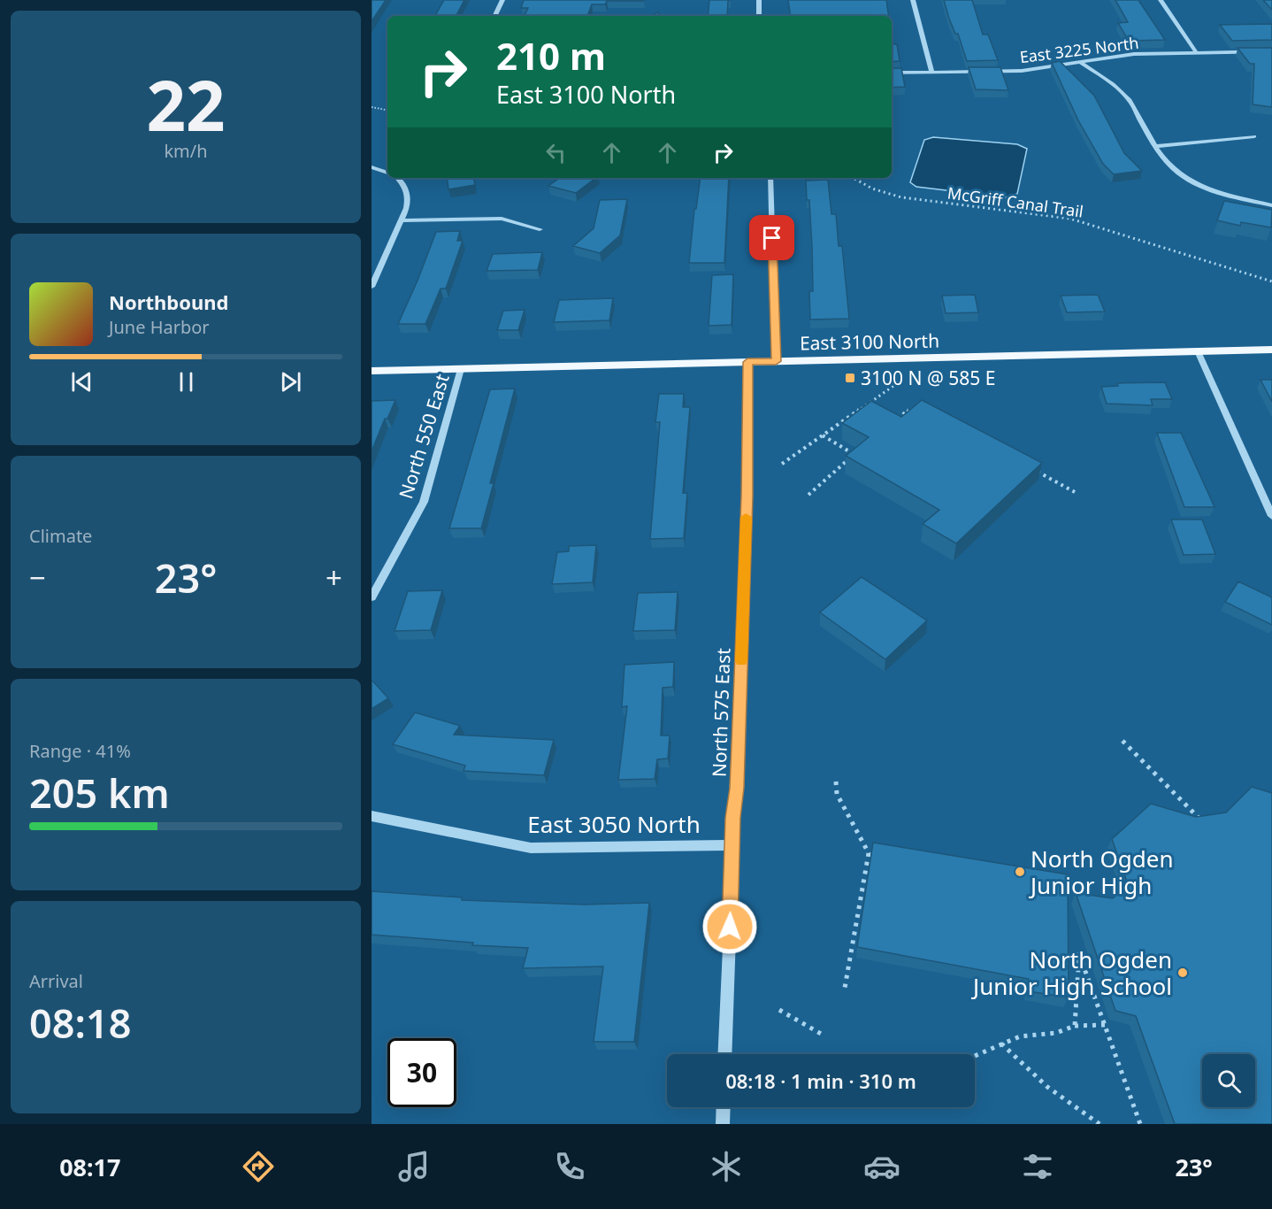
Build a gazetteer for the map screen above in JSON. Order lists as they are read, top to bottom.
{
  "streets": {
    "main road": ["East 3100 North"],
    "street": [
      "East 3225 North",
      "North 550 East",
      "North 575 East",
      "East 3050 North"
    ],
    "path": ["McGriff Canal Trail"]
  },
  "crossings": [
    ["East 3100 North", "North 550 East"],
    ["East 3100 North", "North 575 East"],
    ["North 575 East", "East 3050 North"]
  ],
  "places": {
    "transit": ["3100 N @ 585 E"],
    "other": ["North Ogden Junior High", "North Ogden Junior High School"]
  },
  "page": {
    "tile": [
      ["22", "km/h"],
      "Climate",
      ["Range · 41%", "205 km"],
      ["Arrival", "08:18"]
    ],
    "turn": ["210 m", "East 3100 North"],
    "song": ["Northbound", "June Harbor"],
    "heat": ["−", "23°", "+"],
    "limit": "30",
    "trip": "08:18 · 1 min · 310 m",
    "tabs": ["08:17", "23°"]
  }
}
